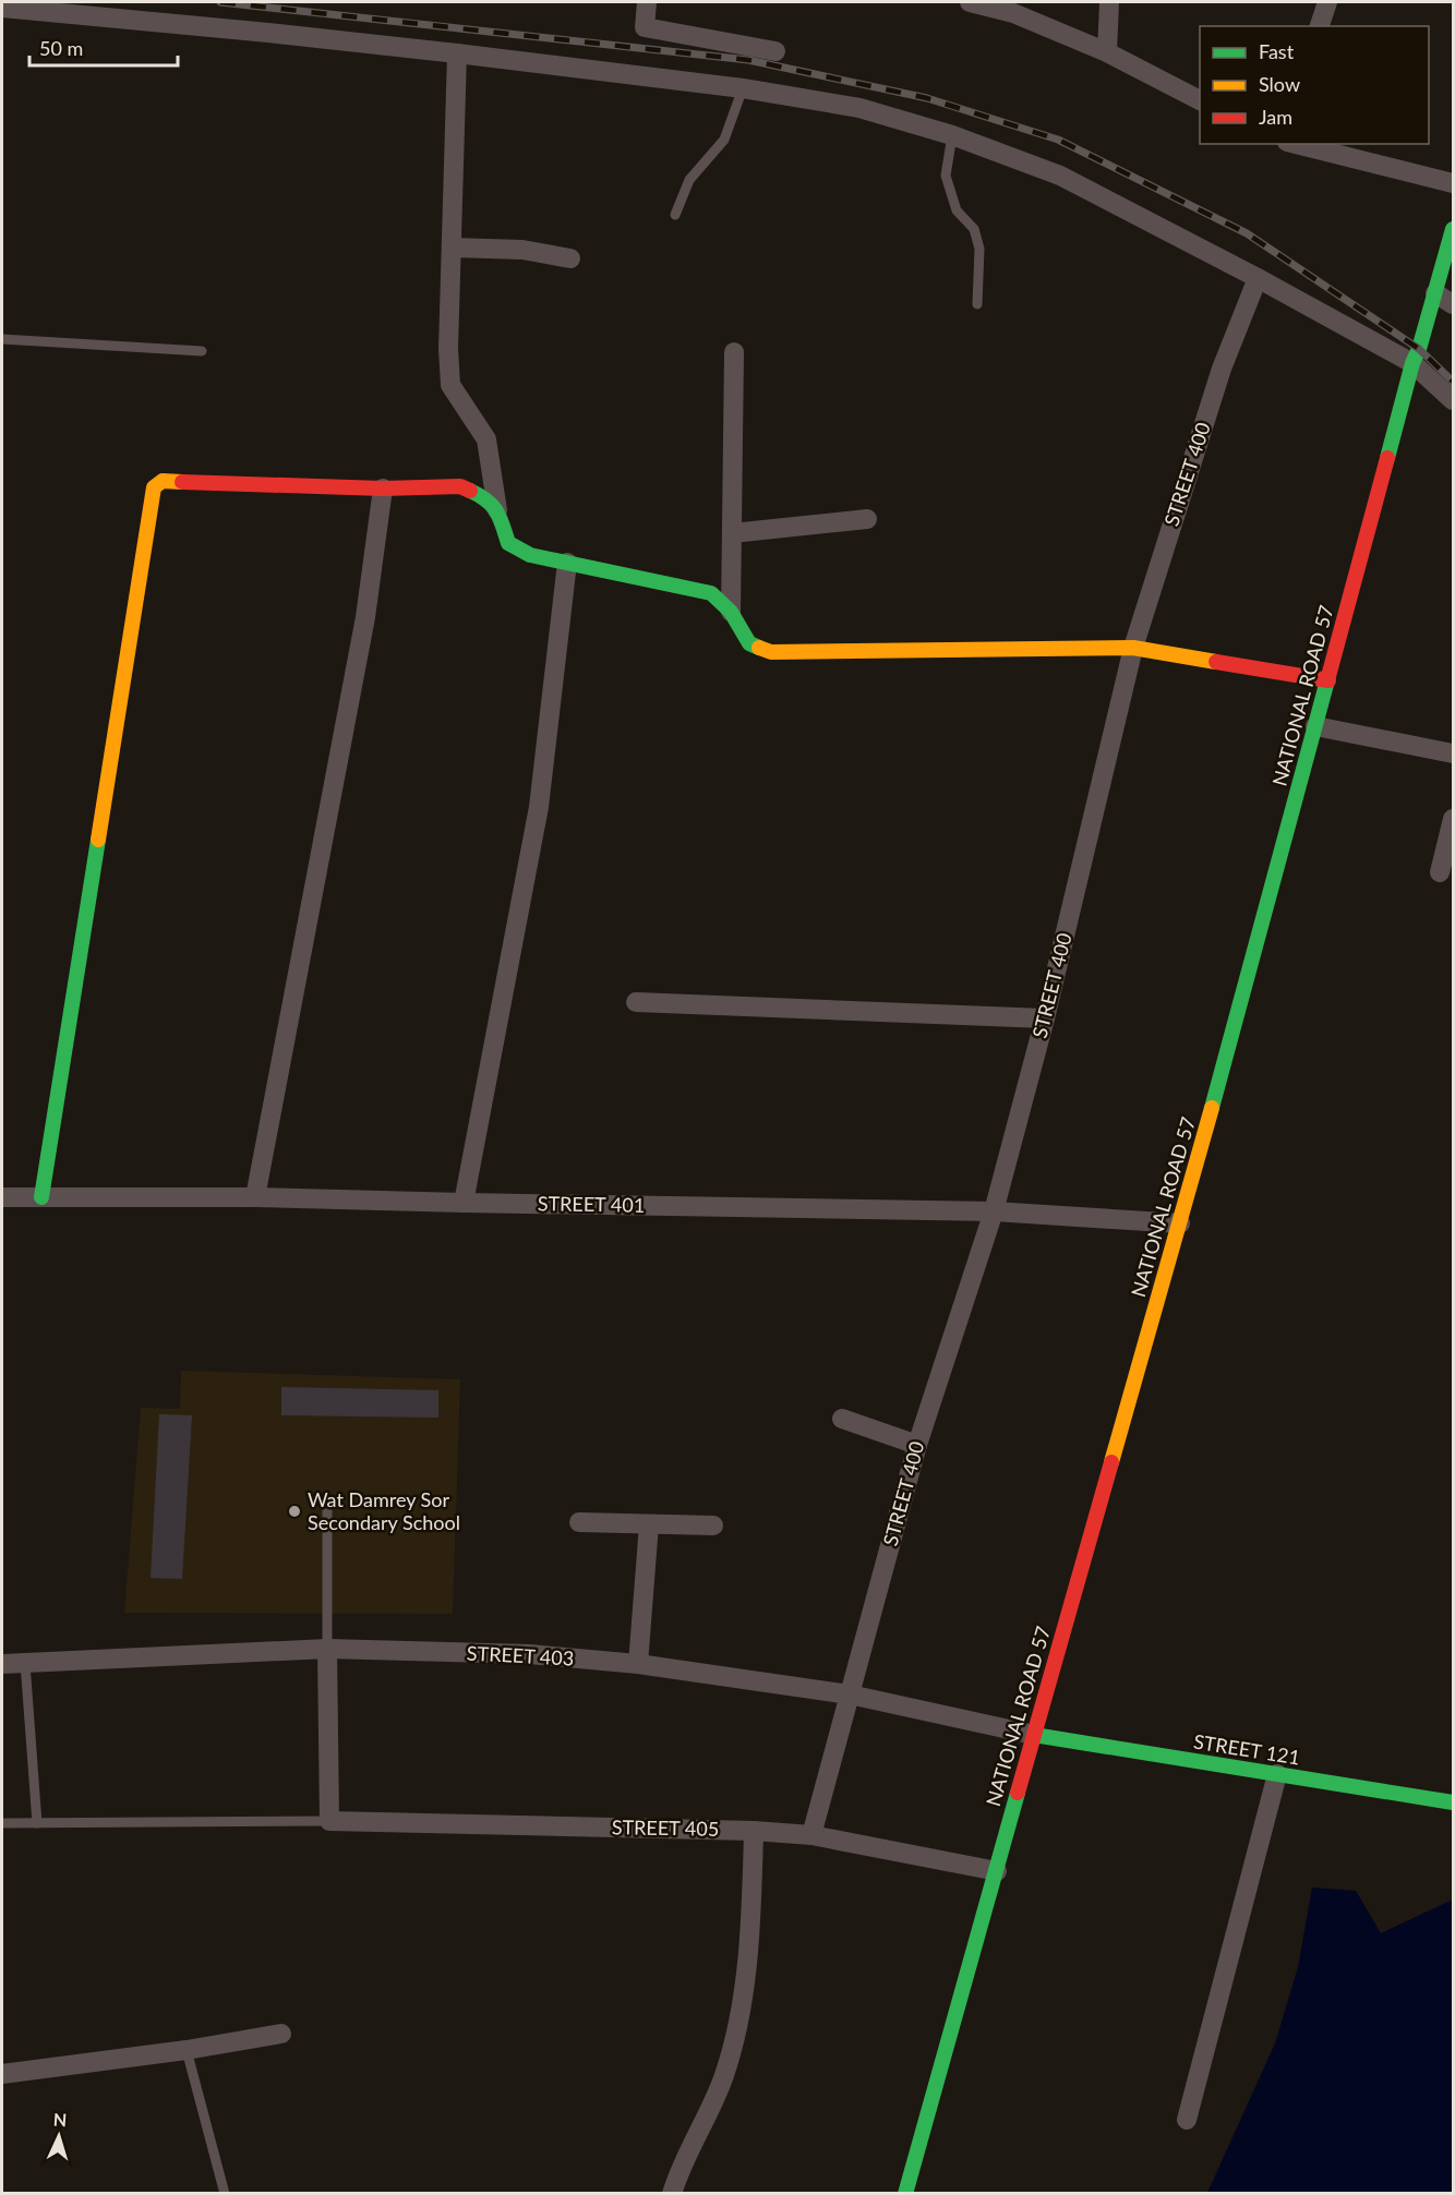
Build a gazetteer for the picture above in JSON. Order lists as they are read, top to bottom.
{
  "streets": {
    "street": [
      "STREET 400",
      "NATIONAL ROAD 57",
      "STREET 401",
      "STREET 403",
      "STREET 121",
      "STREET 405"
    ]
  },
  "crossings": [
    ["STREET 400", "STREET 401"],
    ["STREET 400", "STREET 403"],
    ["STREET 400", "STREET 405"],
    ["NATIONAL ROAD 57", "STREET 401"],
    ["NATIONAL ROAD 57", "STREET 403"],
    ["NATIONAL ROAD 57", "STREET 121"],
    ["NATIONAL ROAD 57", "STREET 405"],
    ["STREET 403", "STREET 121"]
  ],
  "places": ["Wat Damrey Sor Secondary School"],
  "legend": ["Fast", "Slow", "Jam"],
  "scale_bar": "50 m",
  "north": "top"
}
